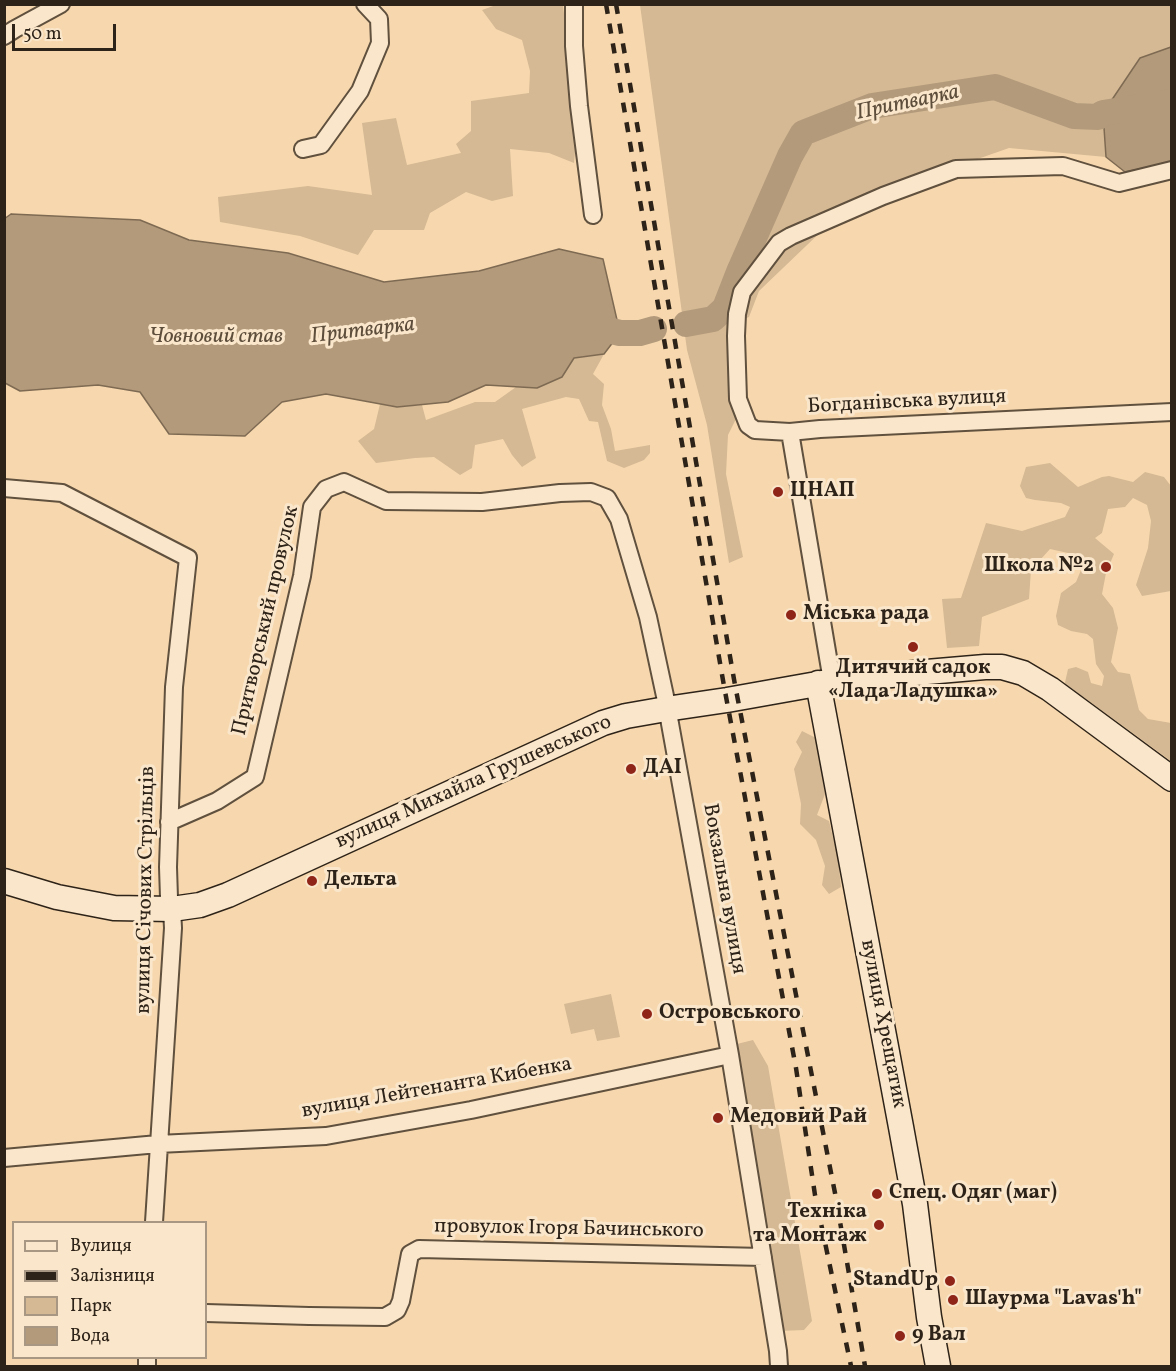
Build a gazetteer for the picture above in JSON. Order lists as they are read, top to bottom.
{
  "streets": {
    "street": [
      "Богданівська вулиця",
      "Притворський провулок",
      "вулиця Михайла Грушевського",
      "Вокзальна вулиця",
      "вулиця Січових Стрільців",
      "вулиця Хрещатик",
      "вулиця Лейтенанта Кибенка",
      "провулок Ігоря Бачинського"
    ]
  },
  "crossings": [
    ["Богданівська вулиця", "вулиця Михайла Грушевського"],
    ["Богданівська вулиця", "вулиця Хрещатик"],
    ["Притворський провулок", "Вокзальна вулиця"],
    ["Притворський провулок", "вулиця Січових Стрільців"],
    ["вулиця Михайла Грушевського", "Вокзальна вулиця"],
    ["вулиця Михайла Грушевського", "вулиця Січових Стрільців"],
    ["вулиця Михайла Грушевського", "вулиця Хрещатик"],
    ["Вокзальна вулиця", "вулиця Лейтенанта Кибенка"],
    ["Вокзальна вулиця", "провулок Ігоря Бачинського"],
    ["вулиця Січових Стрільців", "вулиця Лейтенанта Кибенка"]
  ],
  "water": ["Притварка", "Човновий став"],
  "places": [
    "ЦНАП",
    "Школа №2",
    "Міська рада",
    "Дитячий садок «Лада Ладушка»",
    "ДАІ",
    "Дельта",
    "Островського",
    "Медовий Рай",
    "Спец. Одяг (маг)",
    "Техніка та Монтаж",
    "StandUp",
    "Шаурма \"Lavas'h\"",
    "9 Вал"
  ],
  "legend": [
    "Вулиця",
    "Залізниця",
    "Парк",
    "Вода"
  ],
  "scale_bar": "50 m"
}
